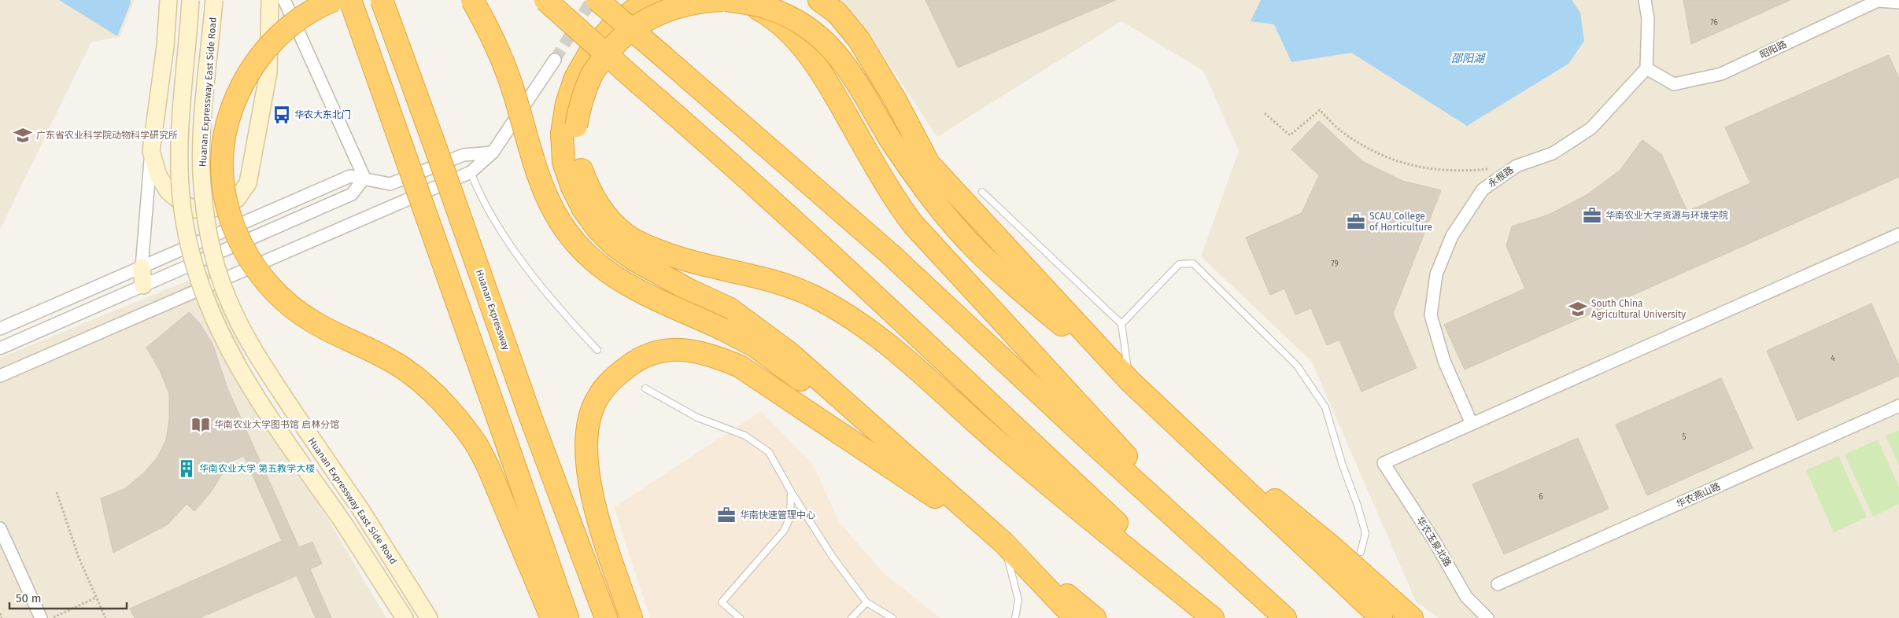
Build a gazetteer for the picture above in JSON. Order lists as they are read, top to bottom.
{
  "streets": {
    "highway": ["Huanan Expressway"],
    "street": [
      "昭阳路",
      "Huanan Expressway East Side Road",
      "永根路",
      "华农燕山路",
      "华农玉泉北路"
    ]
  },
  "crossings": [
    ["昭阳路", "永根路"],
    ["永根路", "华农玉泉北路"]
  ],
  "water": ["邵阳湖"],
  "places": {
    "bus stop": ["华农大东北门"],
    "school or university": ["广东省农业科学院动物科学研究所", "South China Agricultural University"],
    "office": ["华南农业大学资源与环境学院", "SCAU College of Horticulture", "华南快速管理中心"],
    "library": ["华南农业大学图书馆 启林分馆"],
    "building": ["华南农业大学 第五教学大楼"]
  },
  "house_numbers": [
    "76",
    "79",
    "4",
    "5",
    "6"
  ],
  "scale_bar": "50 m"
}
